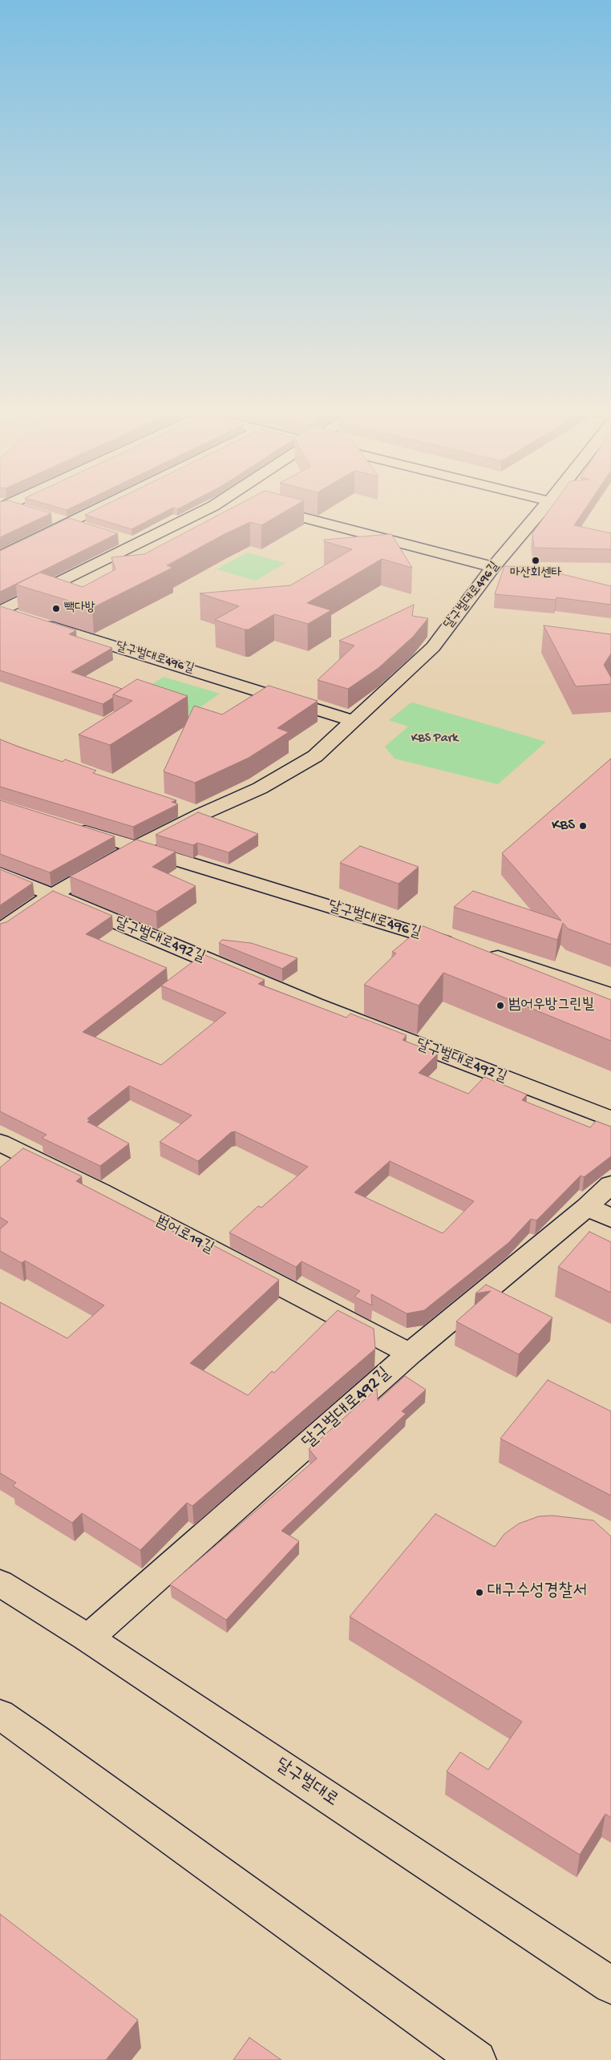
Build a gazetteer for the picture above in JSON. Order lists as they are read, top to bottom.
{
  "streets": {
    "street": [
      "달구벌대로496길",
      "달구벌대로492길",
      "범어로19길",
      "달구벌대로"
    ]
  },
  "crossings": [
    ["달구벌대로496길", "달구벌대로492길"],
    ["달구벌대로492길", "범어로19길"],
    ["달구벌대로492길", "달구벌대로"]
  ],
  "parks": ["KBS Park"],
  "places": [
    "마산회센타",
    "빽다방",
    "KBS",
    "범어우방그린빌",
    "대구수성경찰서"
  ]
}
